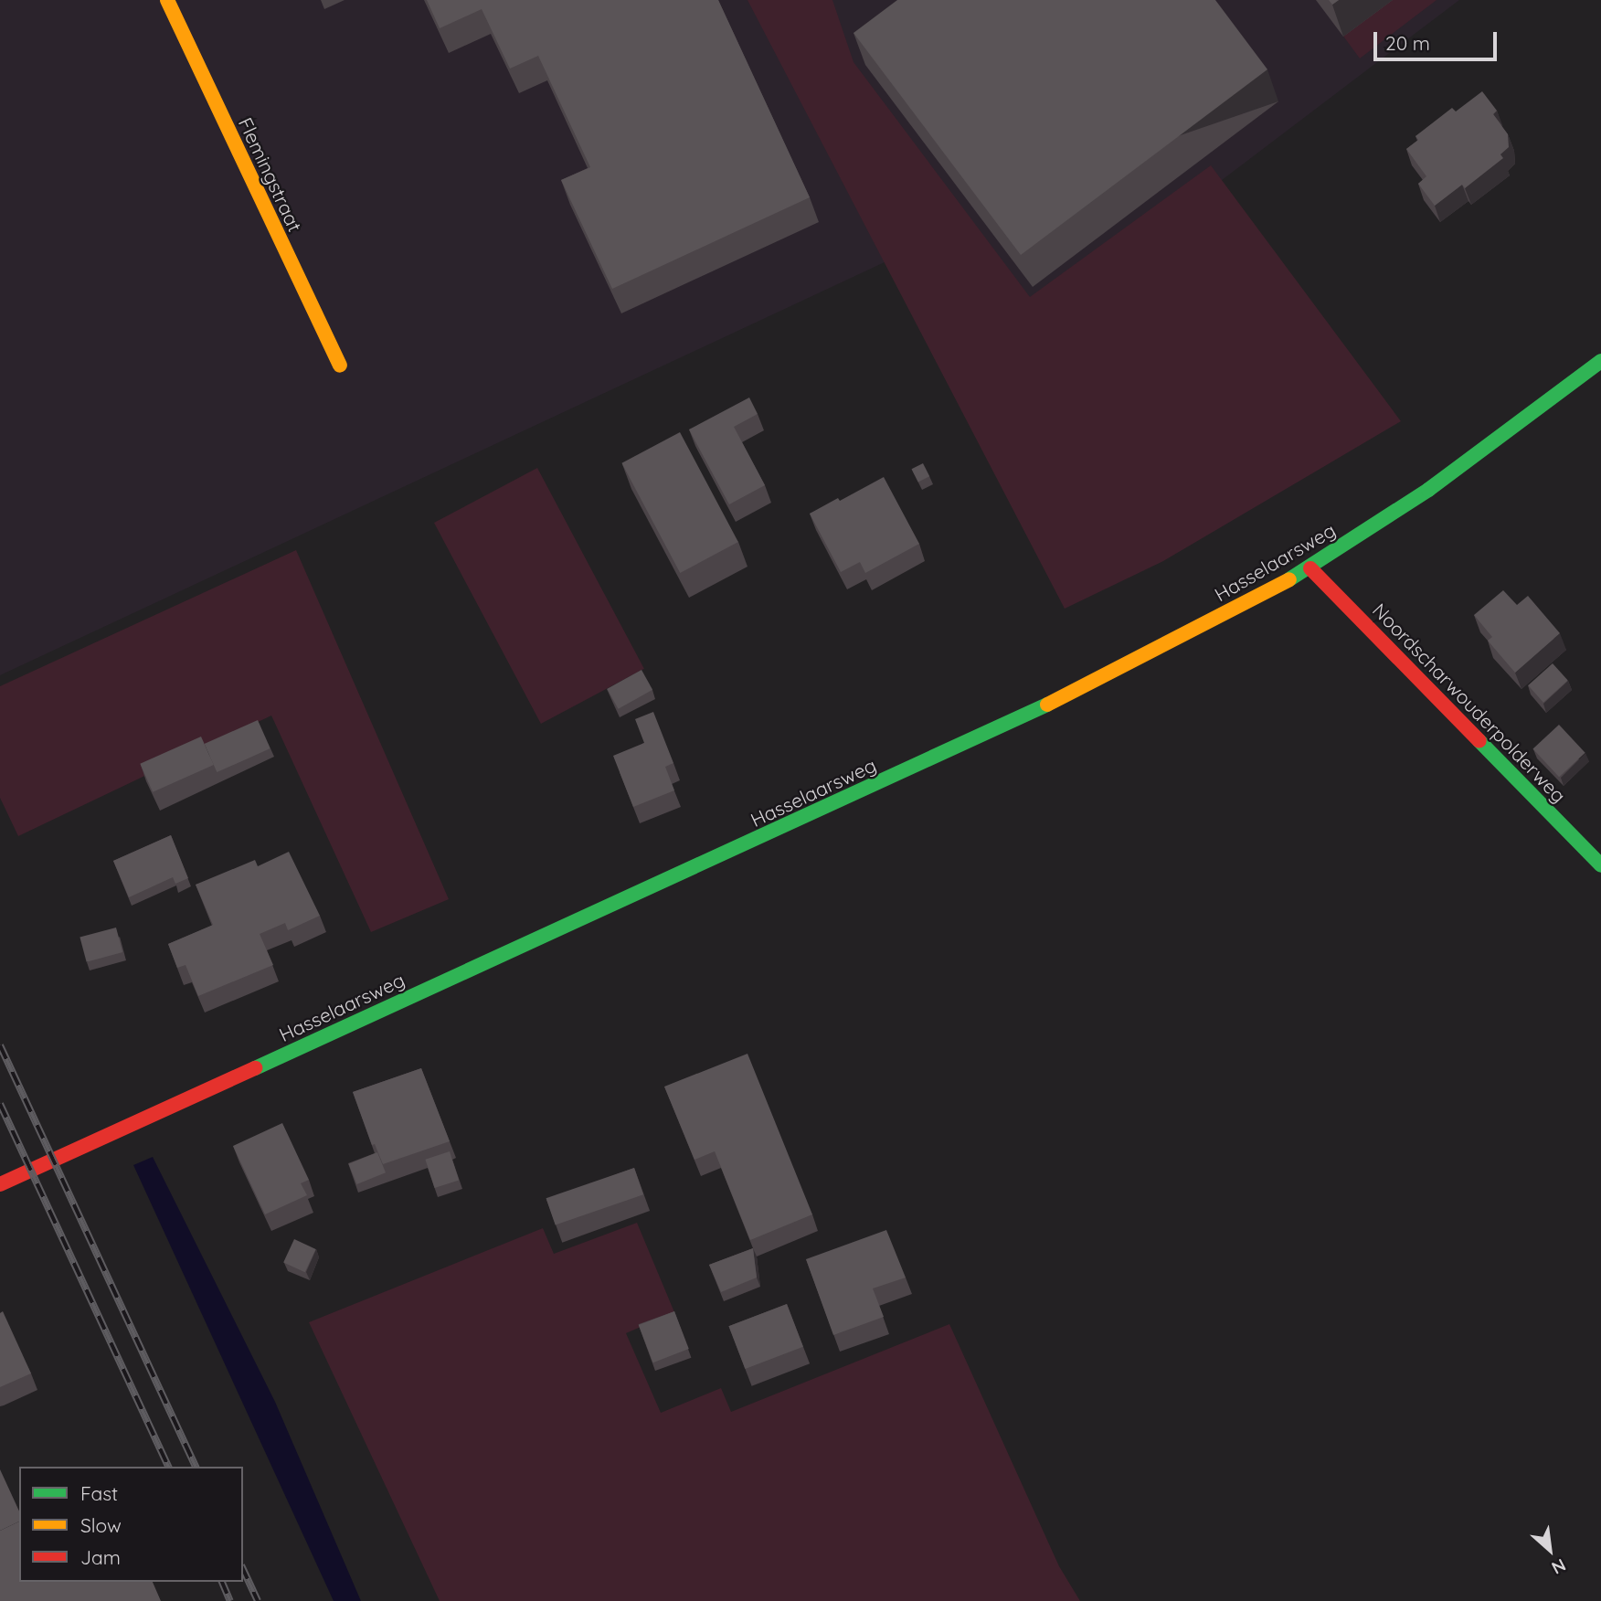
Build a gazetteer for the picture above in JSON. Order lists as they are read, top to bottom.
{
  "streets": {
    "street": ["Flemingstraat", "Hasselaarsweg", "Noordscharwouderpolderweg"]
  },
  "crossings": [
    ["Hasselaarsweg", "Noordscharwouderpolderweg"]
  ],
  "legend": ["Fast", "Slow", "Jam"],
  "scale_bar": "20 m",
  "north": "bottom right"
}
